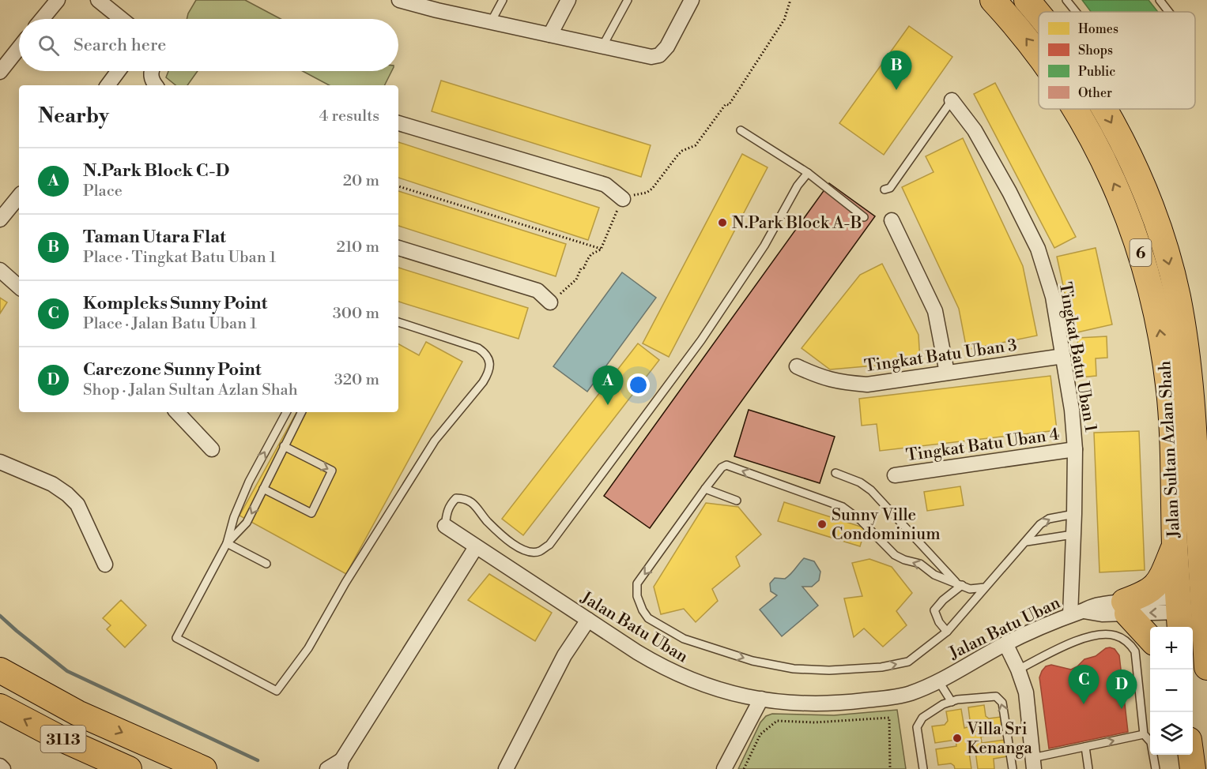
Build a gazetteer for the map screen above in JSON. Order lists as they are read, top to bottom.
{
  "streets": {
    "highway": ["6", "Jalan Sultan Azlan Shah", "3113"],
    "street": [
      "Tingkat Batu Uban 3",
      "Tingkat Batu Uban 1",
      "Tingkat Batu Uban 4",
      "Jalan Batu Uban"
    ]
  },
  "crossings": [
    ["Tingkat Batu Uban 3", "Tingkat Batu Uban 1"],
    ["Tingkat Batu Uban 1", "Tingkat Batu Uban 4"],
    ["Tingkat Batu Uban 1", "Jalan Batu Uban"],
    ["Jalan Sultan Azlan Shah", "Jalan Batu Uban"]
  ],
  "places": ["N.Park Block A-B", "Sunny Ville Condominium", "Villa Sri Kenanga"],
  "legend": [
    "Homes",
    "Shops",
    "Public",
    "Other"
  ],
  "page": {
    "search": "Search here",
    "pins": [
      "B",
      "A",
      "C",
      "D"
    ],
    "heading": ["Nearby", "4 results"],
    "list": [
      {
        "mark": "A",
        "name": "N.Park Block C-D",
        "note": "Place",
        "value": "20 m"
      },
      {
        "mark": "B",
        "name": "Taman Utara Flat",
        "note": "Place · Tingkat Batu Uban 1",
        "value": "210 m"
      },
      {
        "mark": "C",
        "name": "Kompleks Sunny Point",
        "note": "Place · Jalan Batu Uban 1",
        "value": "300 m"
      },
      {
        "mark": "D",
        "name": "Carezone Sunny Point",
        "note": "Shop · Jalan Sultan Azlan Shah",
        "value": "320 m"
      }
    ],
    "map_buttons": ["+", "−"]
  }
}
